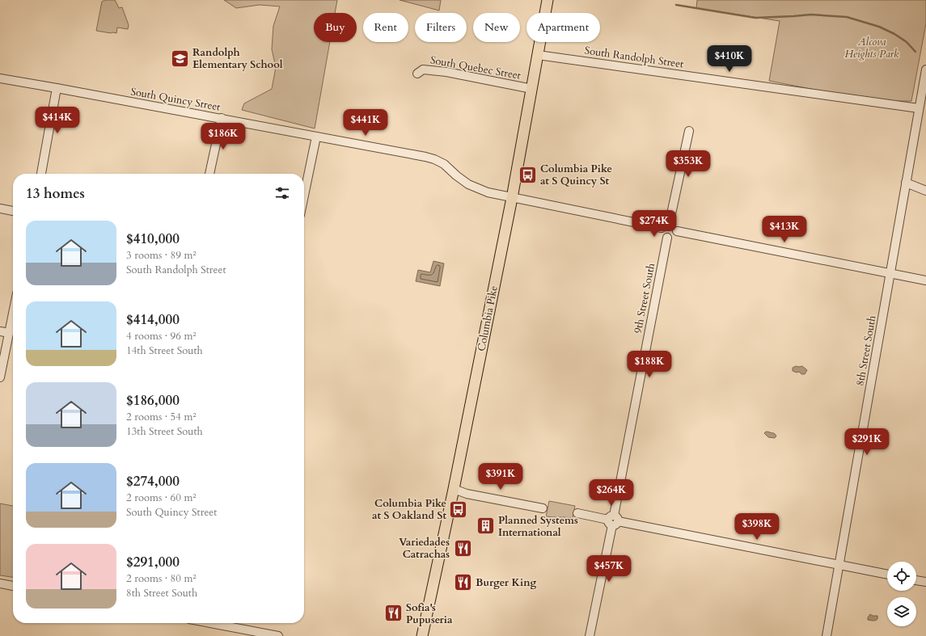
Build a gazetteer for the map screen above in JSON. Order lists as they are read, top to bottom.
{
  "streets": {
    "main road": ["Columbia Pike"],
    "street": [
      "South Randolph Street",
      "South Quebec Street",
      "South Quincy Street",
      "9th Street South",
      "8th Street South"
    ]
  },
  "crossings": [
    ["South Randolph Street", "Columbia Pike"],
    ["South Randolph Street", "8th Street South"],
    ["South Quebec Street", "Columbia Pike"],
    ["South Quincy Street", "9th Street South"],
    ["South Quincy Street", "Columbia Pike"]
  ],
  "parks": ["Alcova Heights Park"],
  "places": {
    "school or university": ["Randolph Elementary School"],
    "bus stop": ["Columbia Pike at S Quincy St", "Columbia Pike at S Oakland St"],
    "building": ["Planned Systems International"],
    "restaurant": ["Variedades Catrachas", "Burger King", "Sofia's Pupuseria"]
  },
  "page": {
    "chip": [
      "Buy",
      "Rent",
      "Filters",
      "New",
      "Apartment"
    ],
    "price": [
      "$410K",
      "$414K",
      "$441K",
      "$186K",
      "$353K",
      "$274K",
      "$413K",
      "$188K",
      "$291K",
      "$391K",
      "$264K",
      "$398K",
      "$457K"
    ],
    "heading": "13 homes",
    "list": [
      {
        "name": "$410,000",
        "note": "3 rooms · 89 m² · South Randolph Street"
      },
      {
        "name": "$414,000",
        "note": "4 rooms · 96 m² · 14th Street South"
      },
      {
        "name": "$186,000",
        "note": "2 rooms · 54 m² · 13th Street South"
      },
      {
        "name": "$274,000",
        "note": "2 rooms · 60 m² · South Quincy Street"
      },
      {
        "name": "$291,000",
        "note": "2 rooms · 80 m² · 8th Street South"
      }
    ]
  }
}
